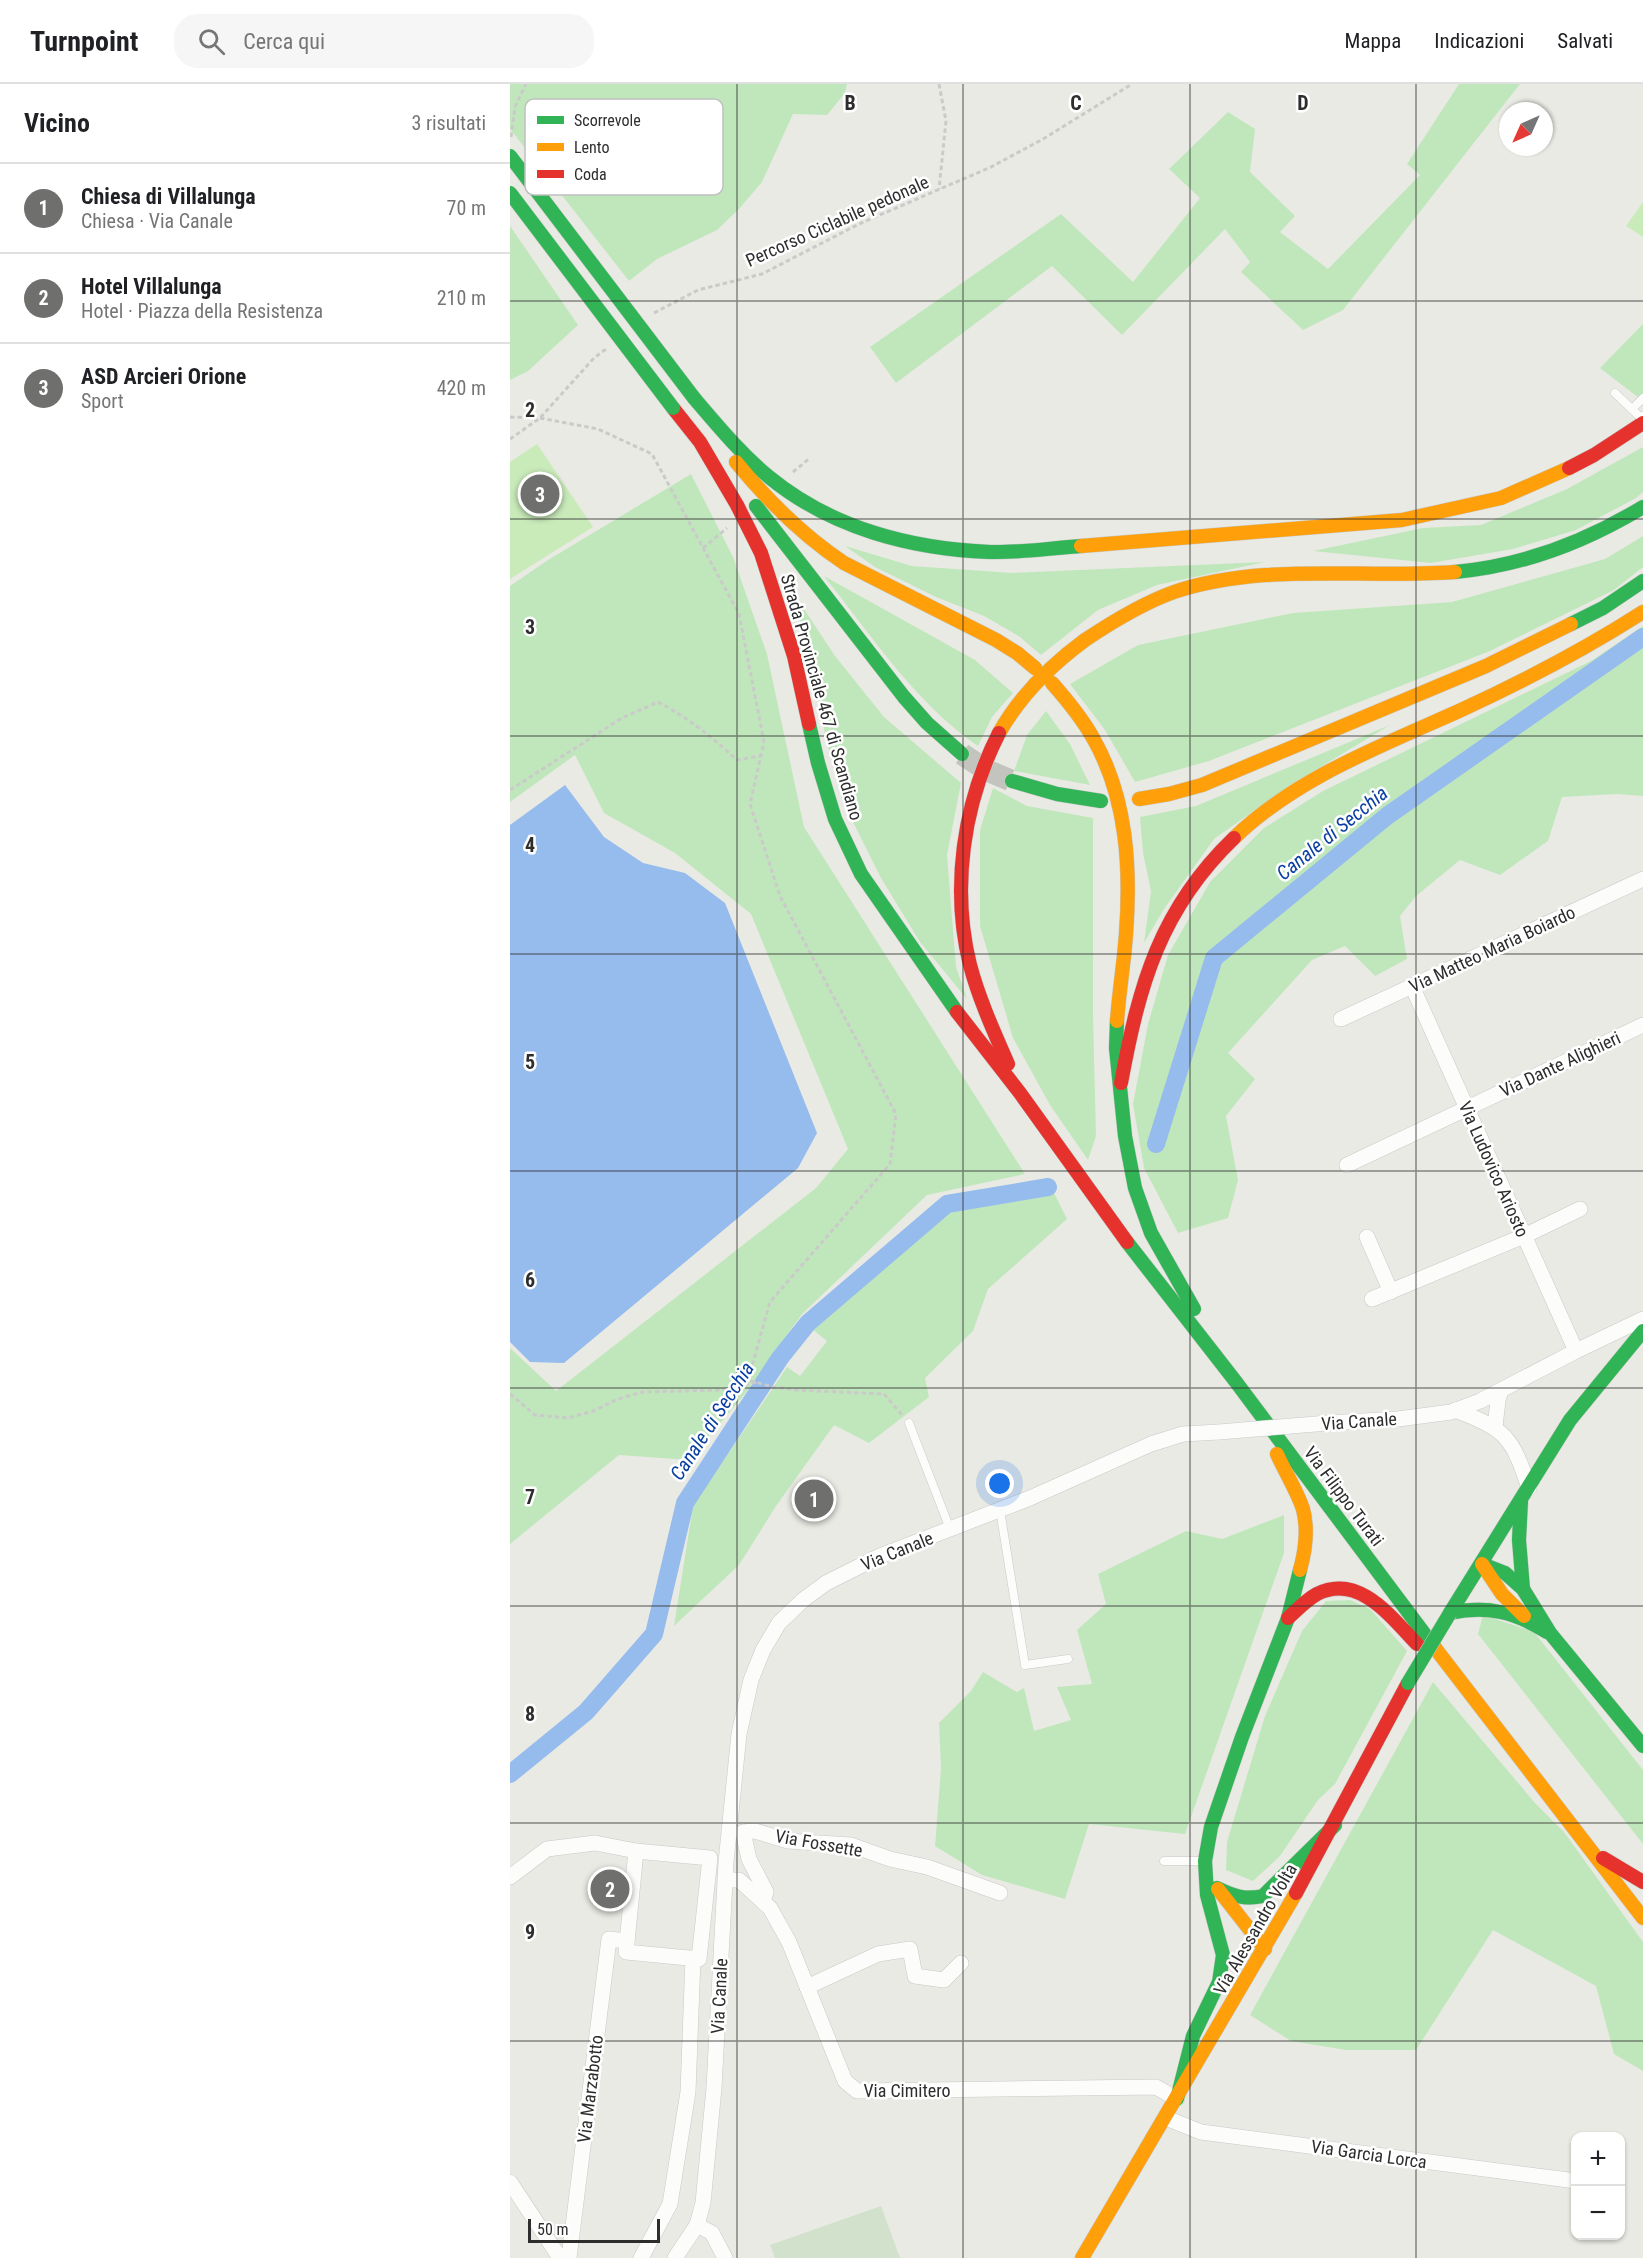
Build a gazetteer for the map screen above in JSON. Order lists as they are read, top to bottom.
{
  "streets": {
    "main road": ["Strada Provinciale 467 di Scandiano", "Via Filippo Turati", "Via Alessandro Volta"],
    "street": [
      "Via Matteo Maria Boiardo",
      "Via Dante Alighieri",
      "Via Ludovico Ariosto",
      "Via Canale",
      "Via Fossette",
      "Via Marzabotto",
      "Via Cimitero",
      "Via Garcia Lorca"
    ],
    "path": ["Percorso Ciclabile pedonale"]
  },
  "crossings": [
    ["Strada Provinciale 467 di Scandiano", "Via Filippo Turati"],
    ["Via Matteo Maria Boiardo", "Via Ludovico Ariosto"],
    ["Via Dante Alighieri", "Via Ludovico Ariosto"],
    ["Via Ludovico Ariosto", "Via Canale"],
    ["Via Canale", "Via Cimitero"],
    ["Via Fossette", "Via Cimitero"],
    ["Via Alessandro Volta", "Via Cimitero"],
    ["Via Alessandro Volta", "Via Garcia Lorca"]
  ],
  "water": ["Canale di Secchia"],
  "legend": ["Scorrevole", "Lento", "Coda"],
  "scale_bar": "50 m",
  "north": "bottom left",
  "page": {
    "header": "Turnpoint",
    "search": "Cerca qui",
    "nav": ["Mappa", "Indicazioni", "Salvati"],
    "heading": ["Vicino", "3 risultati"],
    "list": [
      {
        "mark": "1",
        "name": "Chiesa di Villalunga",
        "note": "Chiesa · Via Canale",
        "value": "70 m"
      },
      {
        "mark": "2",
        "name": "Hotel Villalunga",
        "note": "Hotel · Piazza della Resistenza",
        "value": "210 m"
      },
      {
        "mark": "3",
        "name": "ASD Arcieri Orione",
        "note": "Sport",
        "value": "420 m"
      }
    ],
    "pins": ["3", "1", "2"],
    "map_buttons": ["+", "−"],
    "scale": "50 m"
  },
  "grid": {
    "columns": ["B", "C", "D"],
    "rows": [
      "2",
      "3",
      "4",
      "5",
      "6",
      "7",
      "8",
      "9"
    ]
  }
}
